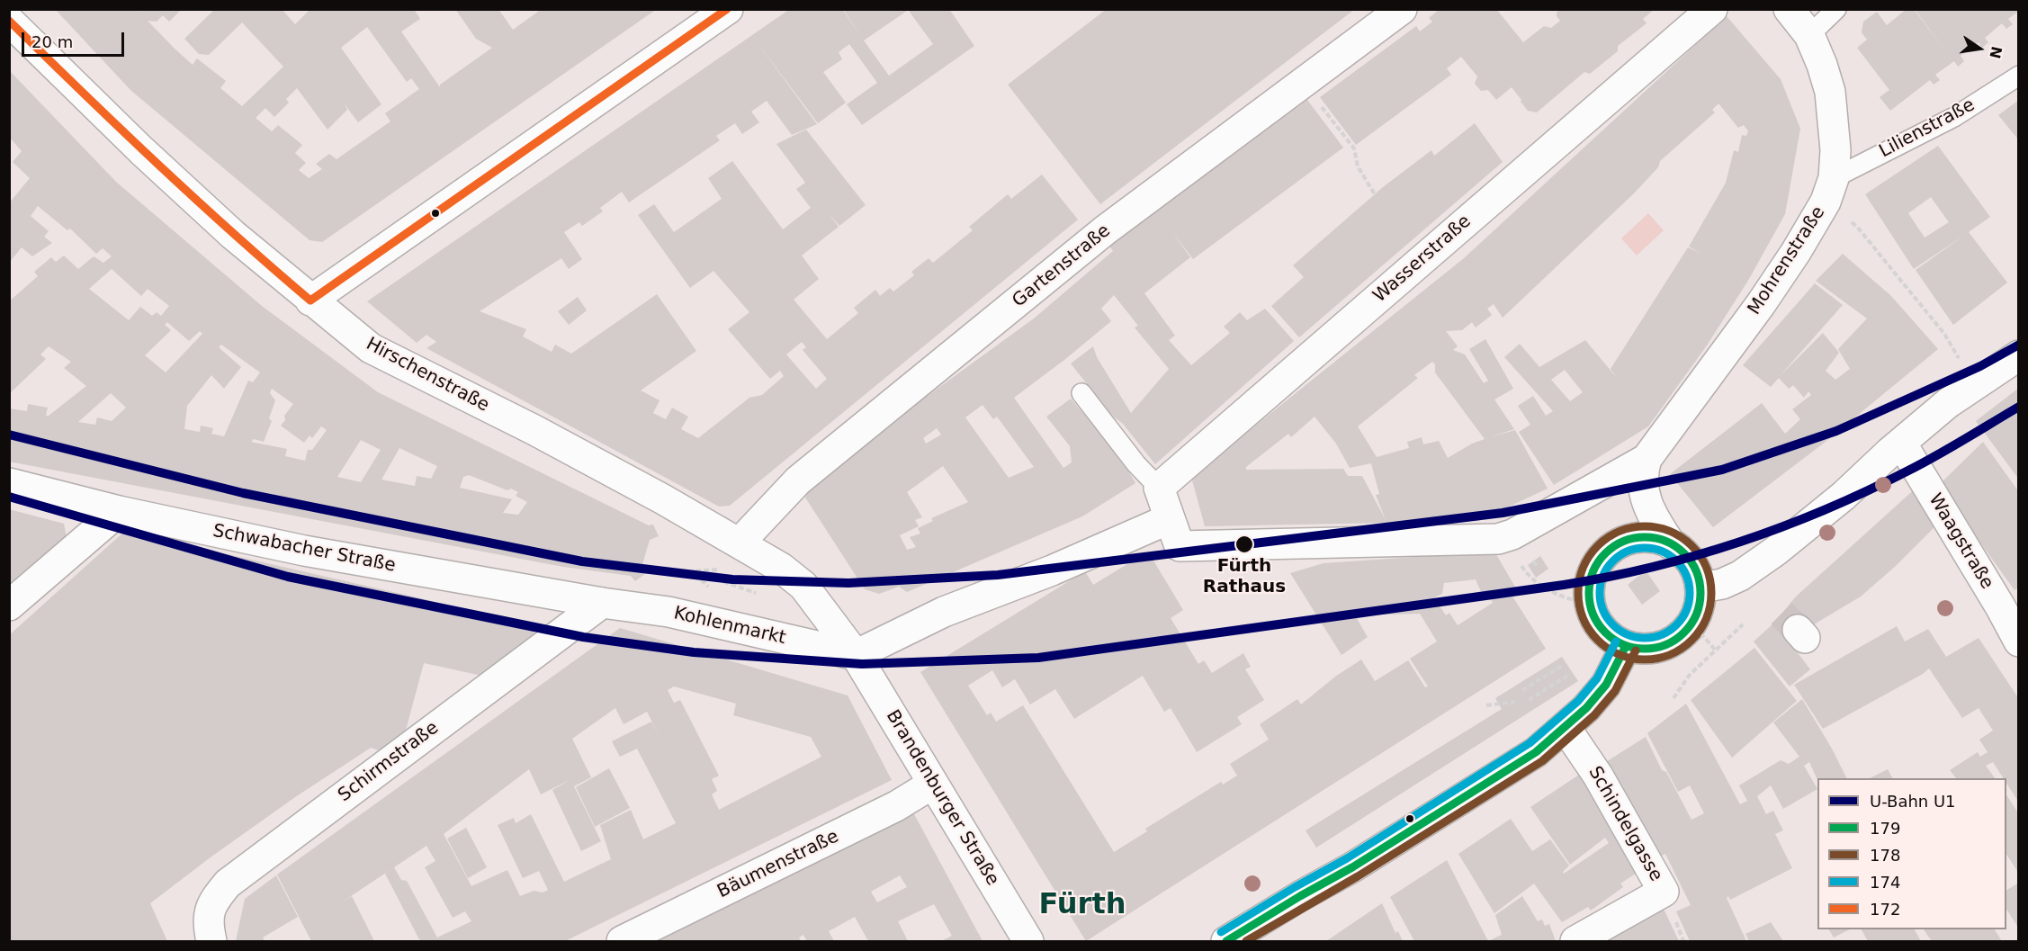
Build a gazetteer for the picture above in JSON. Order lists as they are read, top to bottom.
{
  "streets": {
    "street": [
      "Wasserstraße",
      "Mohrenstraße",
      "Gartenstraße",
      "Hirschenstraße",
      "Waagstraße",
      "Schwabacher Straße",
      "Kohlenmarkt",
      "Schirmstraße",
      "Brandenburger Straße",
      "Schindelgasse",
      "Bäumenstraße"
    ],
    "lane": ["Lilienstraße"]
  },
  "crossings": [
    ["Lilienstraße", "Mohrenstraße"],
    ["Gartenstraße", "Hirschenstraße"],
    ["Hirschenstraße", "Kohlenmarkt"],
    ["Hirschenstraße", "Brandenburger Straße"],
    ["Schwabacher Straße", "Kohlenmarkt"],
    ["Schwabacher Straße", "Schirmstraße"],
    ["Kohlenmarkt", "Schirmstraße"],
    ["Kohlenmarkt", "Brandenburger Straße"],
    ["Brandenburger Straße", "Bäumenstraße"]
  ],
  "districts": ["Fürth"],
  "places": ["Fürth Rathaus"],
  "lines": [
    "transit line 172",
    "metro line U1",
    "transit line 178",
    "transit line 179",
    "transit line 174"
  ],
  "legend": [
    "U-Bahn U1",
    "179",
    "178",
    "174",
    "172"
  ],
  "scale_bar": "20 m",
  "north": "right"
}
